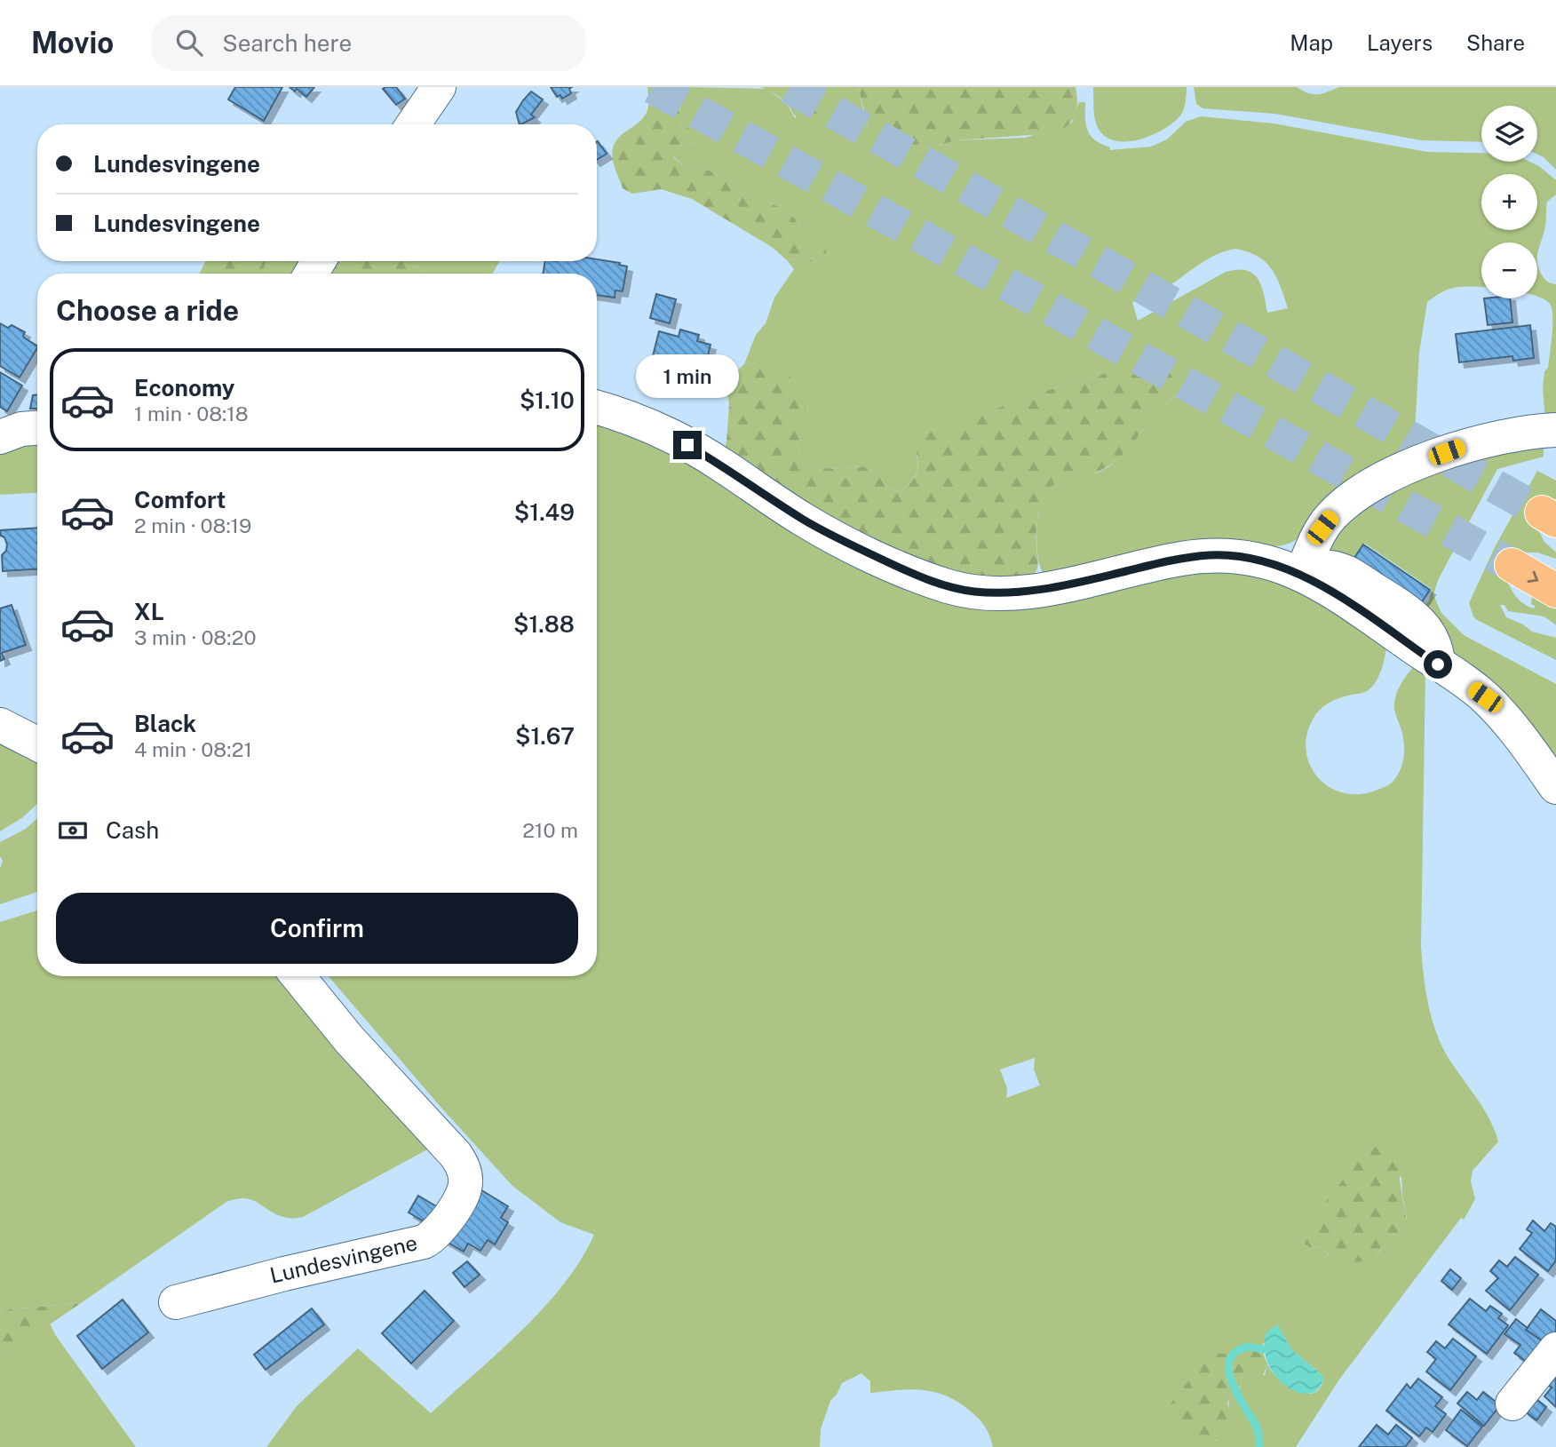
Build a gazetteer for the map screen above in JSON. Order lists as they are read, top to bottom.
{
  "streets": {
    "street": ["Lundesvingene"]
  },
  "page": {
    "header": "Movio",
    "search": "Search here",
    "nav": ["Map", "Layers", "Share"],
    "map_buttons": ["+", "−"],
    "banner": ["Lundesvingene", "Lundesvingene"],
    "heading": "Choose a ride",
    "list": [
      {
        "name": "Economy",
        "note": "1 min · 08:18",
        "value": "$1.10"
      },
      {
        "name": "Comfort",
        "note": "2 min · 08:19",
        "value": "$1.49"
      },
      {
        "name": "XL",
        "note": "3 min · 08:20",
        "value": "$1.88"
      },
      {
        "name": "Black",
        "note": "4 min · 08:21",
        "value": "$1.67"
      }
    ],
    "bubble": "1 min",
    "pay": ["Cash", "210 m"],
    "buttons": "Confirm"
  }
}
